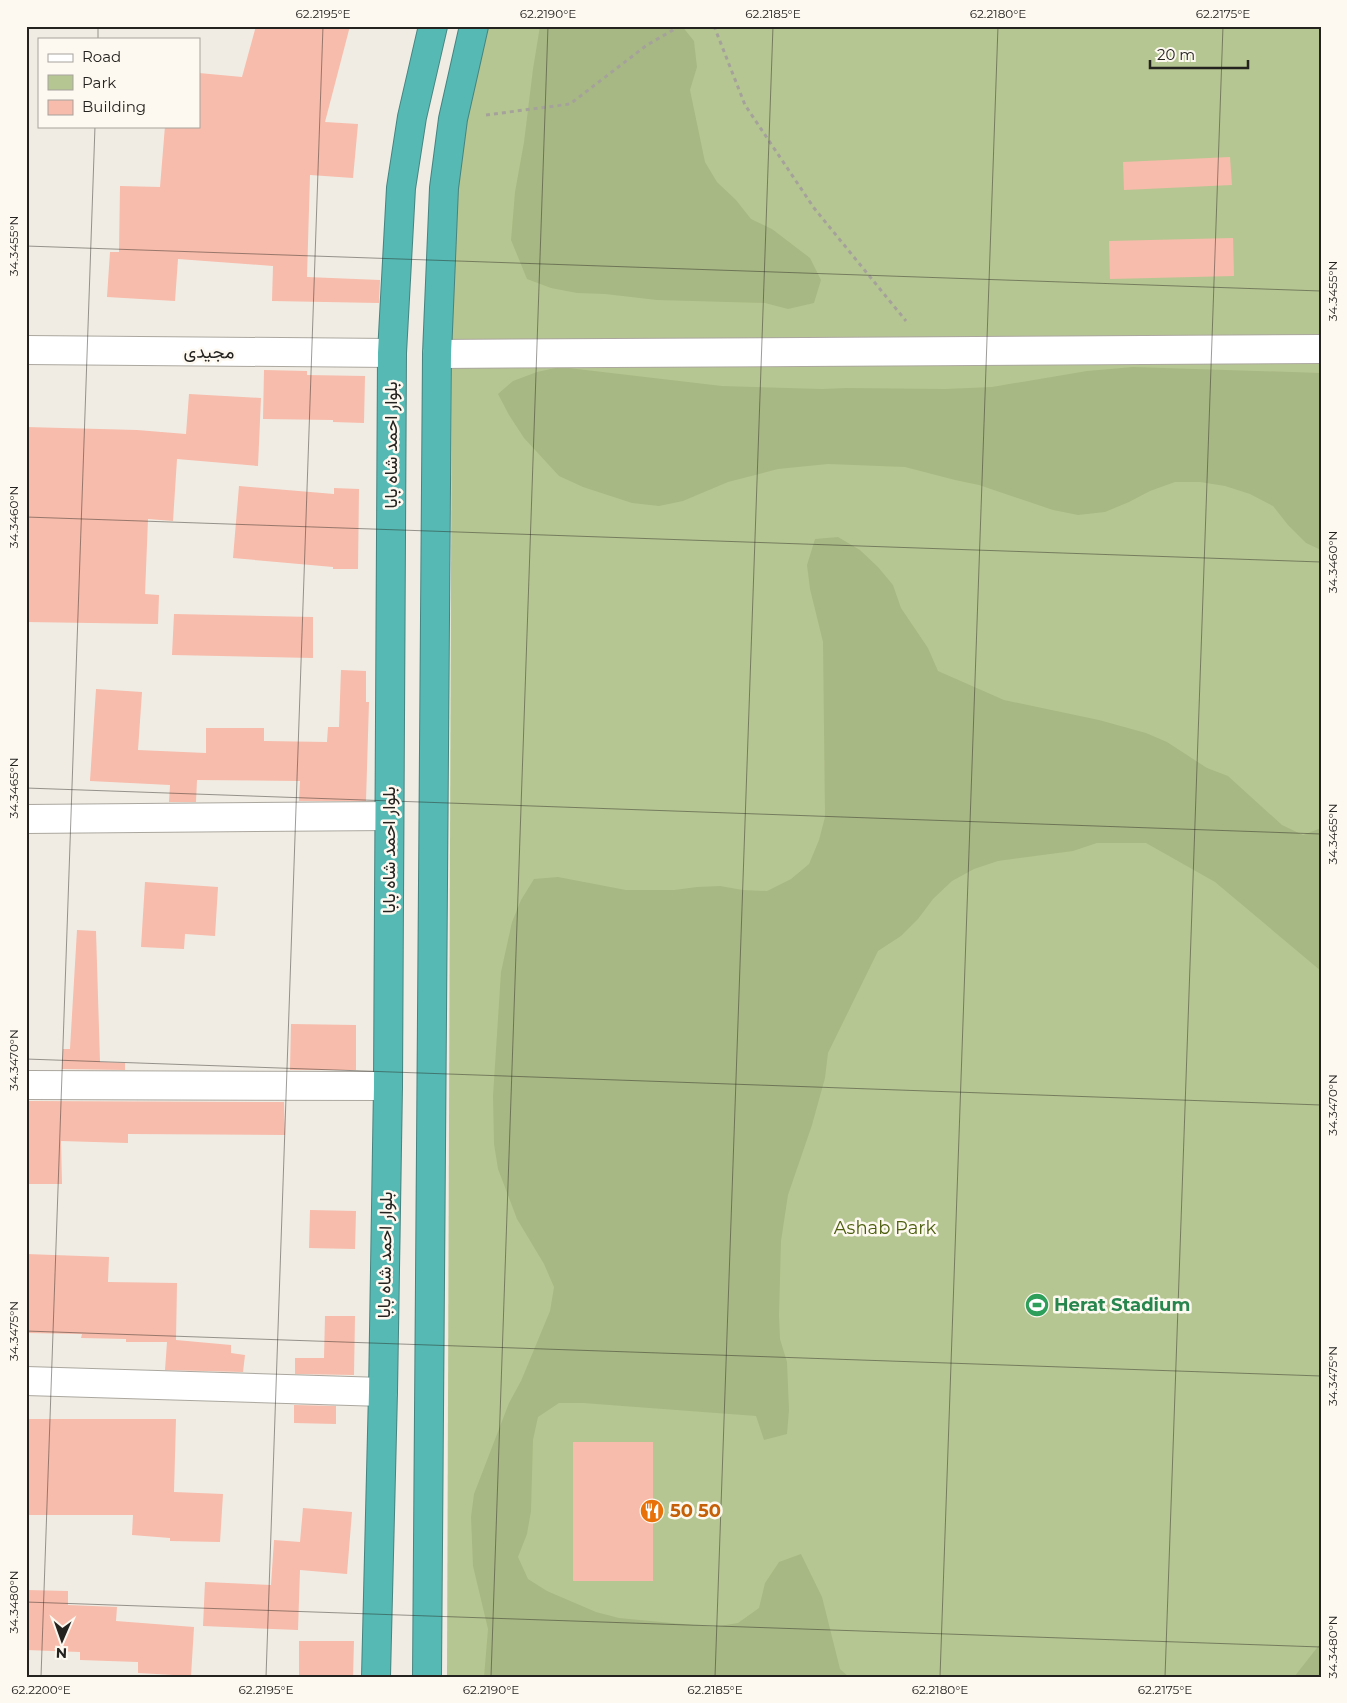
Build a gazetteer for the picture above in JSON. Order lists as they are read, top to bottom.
{
  "streets": {
    "highway": ["بلوار احمد شاه بابا"],
    "street": ["مجیدی"]
  },
  "crossings": [
    ["مجیدی", "بلوار احمد شاه بابا"]
  ],
  "parks": ["Ashab Park"],
  "places": {
    "sports": ["Herat Stadium"],
    "restaurant": ["50 50"]
  },
  "legend": ["Road", "Park", "Building"],
  "scale_bar": "20 m",
  "north": "bottom",
  "coordinates": [
    "62.2195°E",
    "62.2190°E",
    "62.2185°E",
    "62.2180°E",
    "62.2175°E",
    "34.3455°N",
    "34.3460°N",
    "34.3465°N",
    "34.3470°N",
    "34.3475°N",
    "34.3480°N",
    "62.2200°E"
  ]
}
